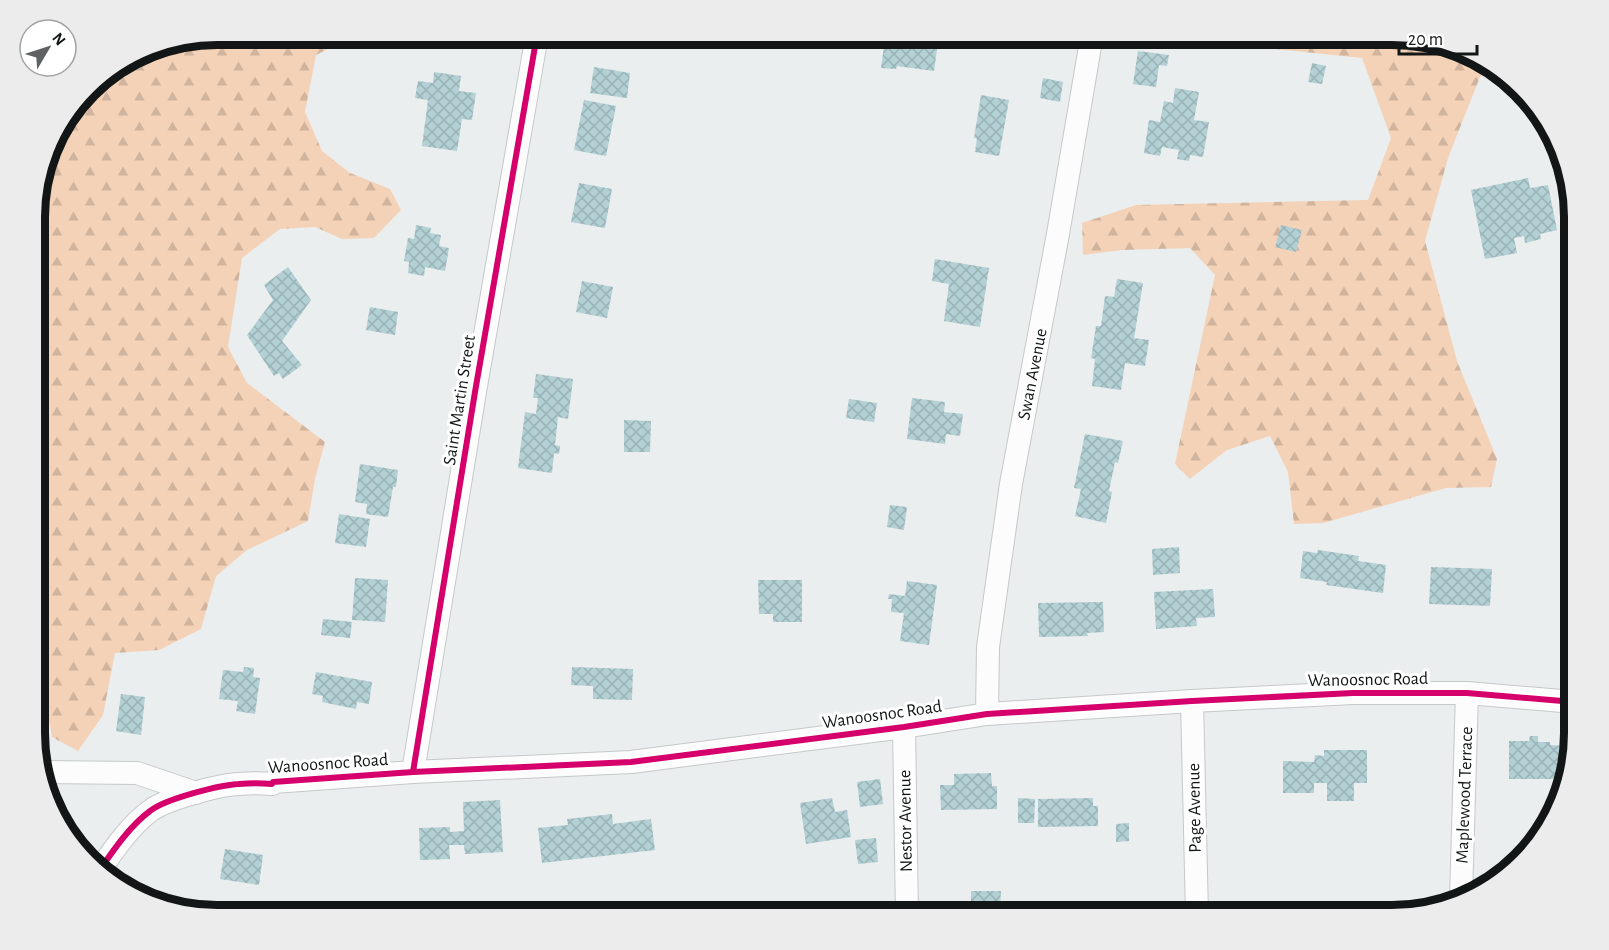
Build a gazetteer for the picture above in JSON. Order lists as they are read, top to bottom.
{
  "streets": {
    "street": [
      "Swan Avenue",
      "Saint Martin Street",
      "Wanoosnoc Road",
      "Maplewood Terrace",
      "Page Avenue",
      "Nestor Avenue"
    ]
  },
  "crossings": [
    ["Swan Avenue", "Wanoosnoc Road"],
    ["Saint Martin Street", "Wanoosnoc Road"],
    ["Wanoosnoc Road", "Maplewood Terrace"],
    ["Wanoosnoc Road", "Page Avenue"],
    ["Wanoosnoc Road", "Nestor Avenue"]
  ],
  "scale_bar": "20 m",
  "north": "top right"
}
